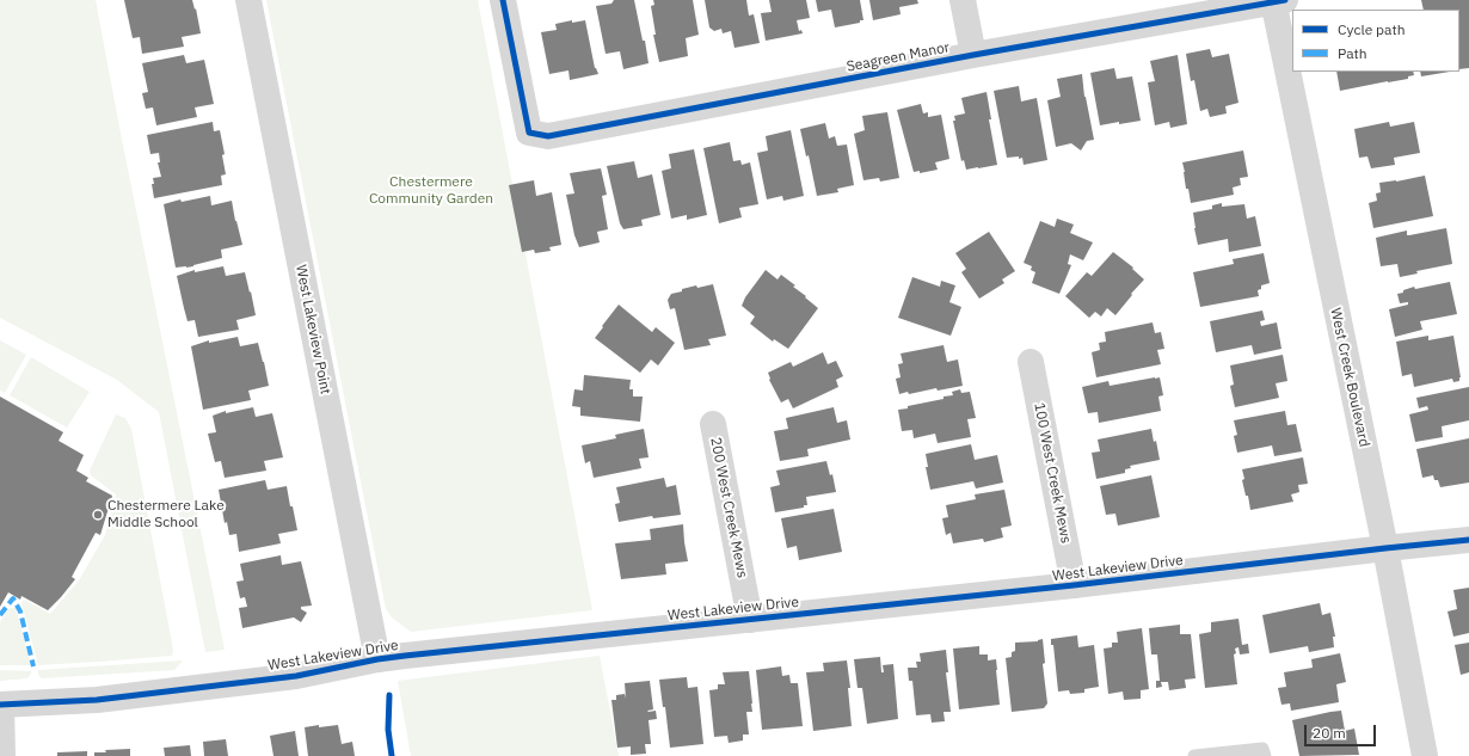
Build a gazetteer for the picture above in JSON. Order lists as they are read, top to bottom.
{
  "streets": {
    "street": [
      "Seagreen Manor",
      "West Lakeview Point",
      "West Creek Boulevard",
      "100 West Creek Mews",
      "200 West Creek Mews",
      "West Lakeview Drive"
    ]
  },
  "crossings": [
    ["Seagreen Manor", "West Creek Boulevard"],
    ["West Lakeview Point", "West Lakeview Drive"],
    ["West Creek Boulevard", "West Lakeview Drive"],
    ["100 West Creek Mews", "West Lakeview Drive"],
    ["200 West Creek Mews", "West Lakeview Drive"]
  ],
  "parks": ["Chestermere Community Garden"],
  "places": ["Chestermere Lake Middle School"],
  "legend": ["Cycle path", "Path"],
  "scale_bar": "20 m"
}
